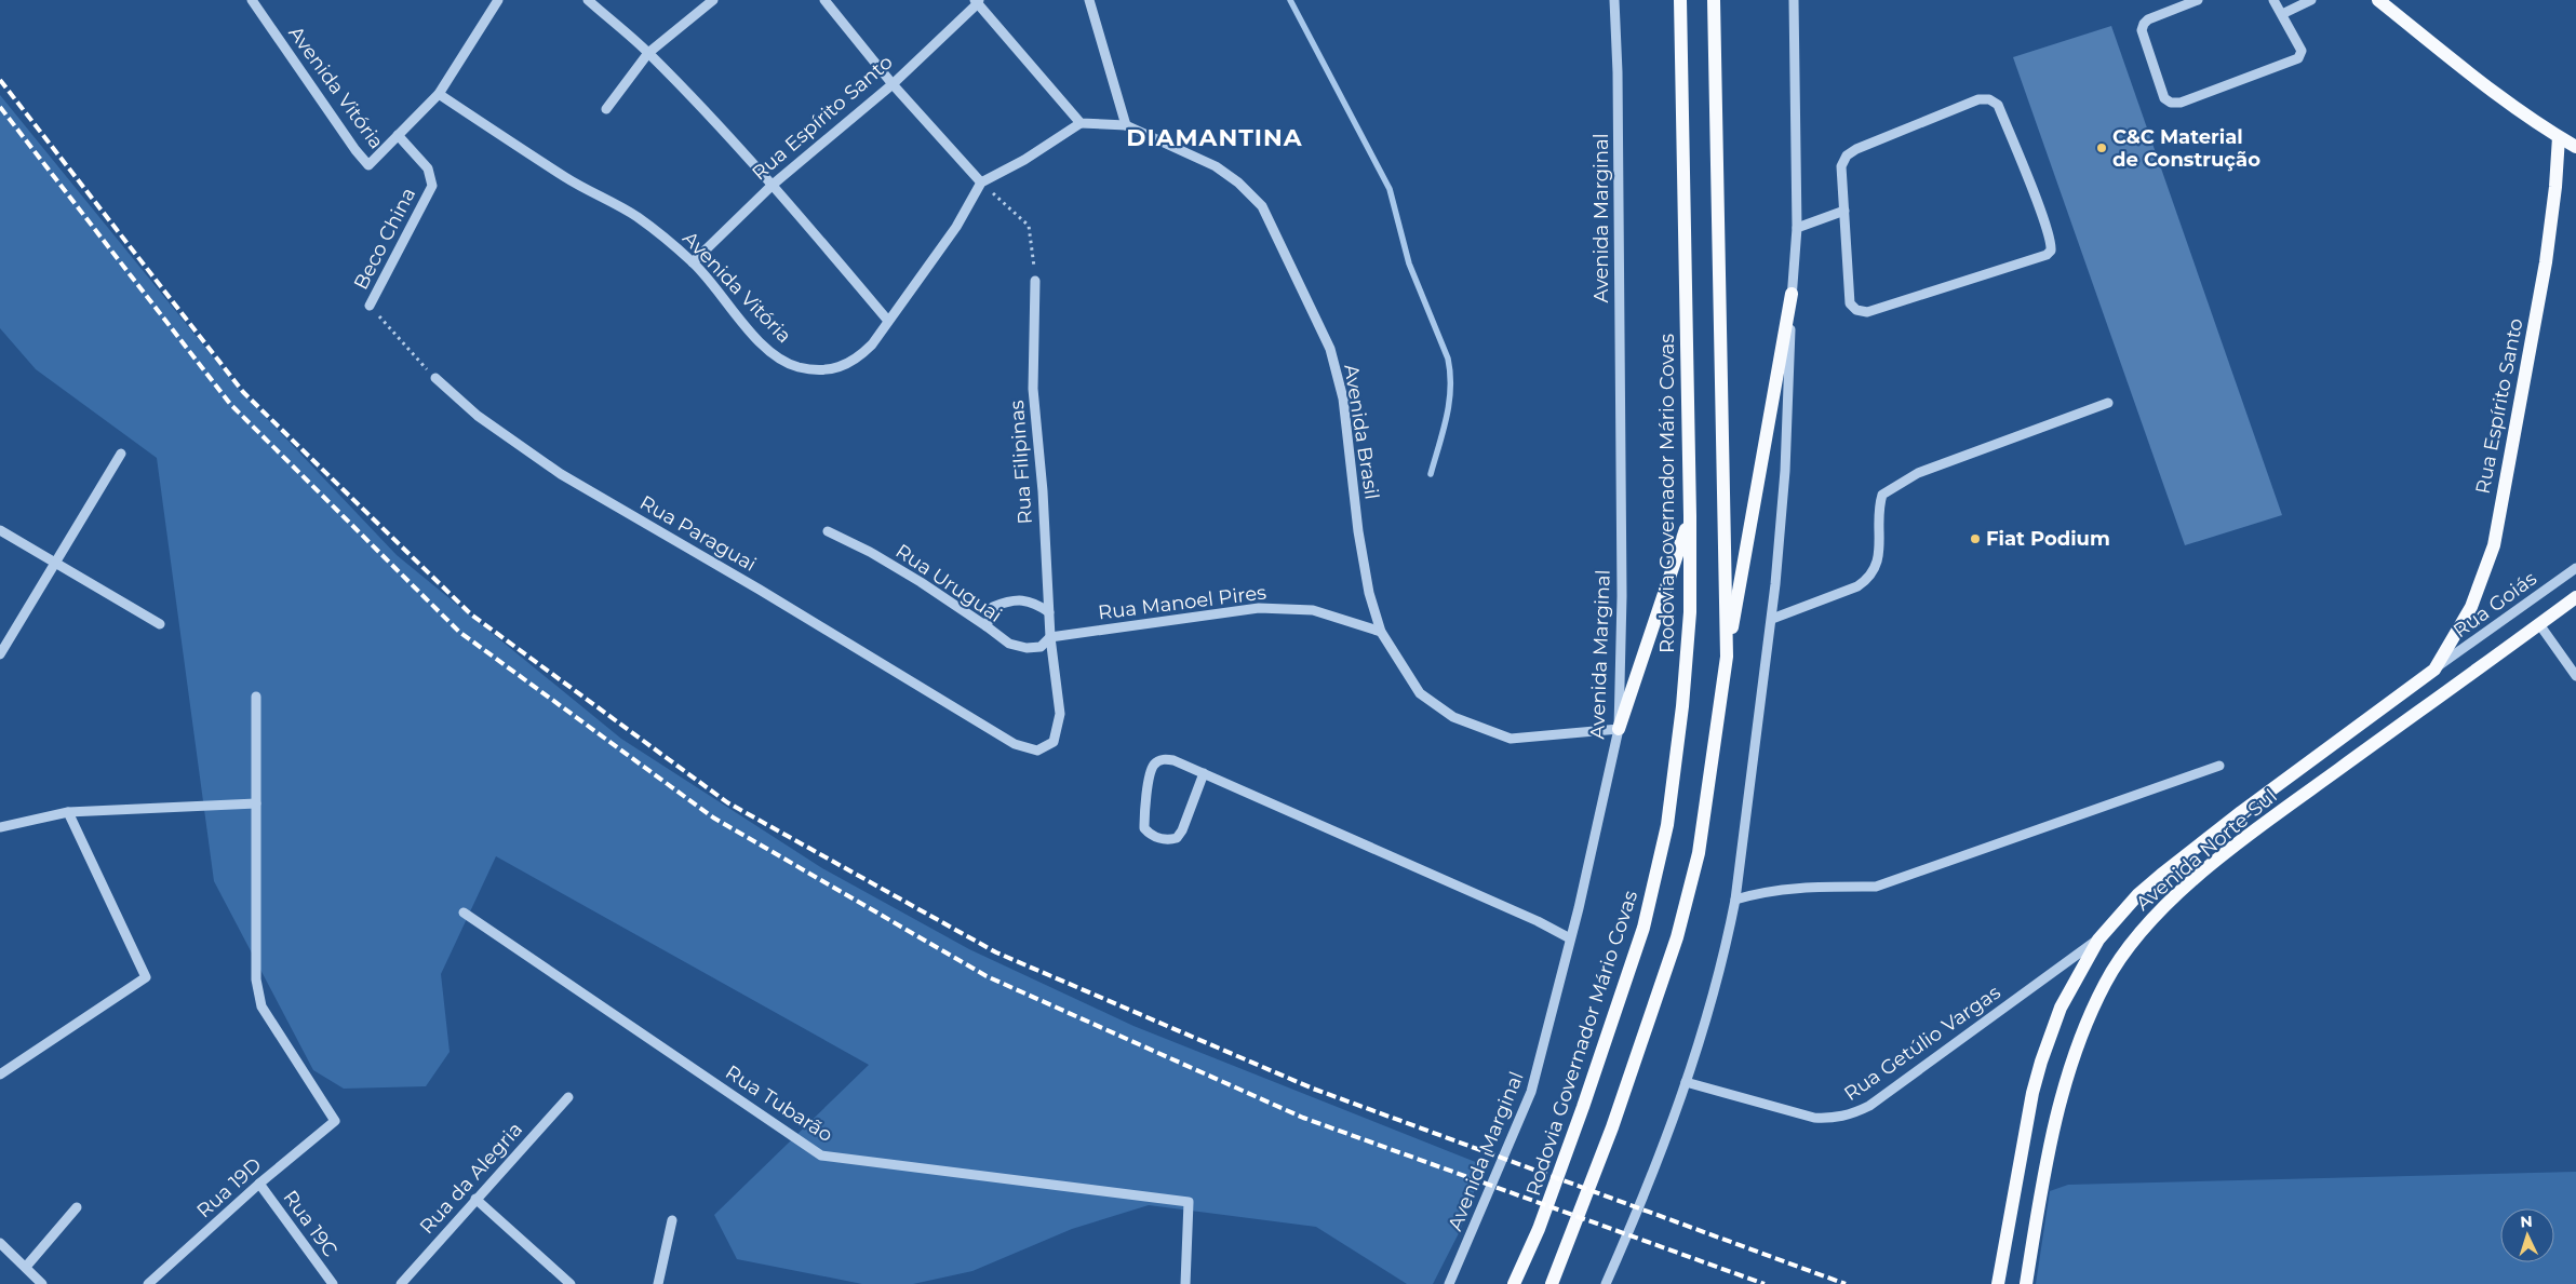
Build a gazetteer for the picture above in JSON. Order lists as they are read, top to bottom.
{
  "streets": {
    "main road": ["Rua Espírito Santo", "Rodovia Governador Mário Covas", "Avenida Norte-Sul"],
    "street": [
      "Avenida Vitória",
      "Avenida Marginal",
      "Beco China",
      "Avenida Brasil",
      "Rua Filipinas",
      "Rua Paraguai",
      "Rua Uruguai",
      "Rua Manoel Pires",
      "Rua Goiás",
      "Rua Getúlio Vargas",
      "Rua Tubarão",
      "Rua da Alegria",
      "Rua 19D",
      "Rua 19C"
    ]
  },
  "crossings": [
    ["Avenida Vitória", "Rua Espírito Santo"],
    ["Avenida Vitória", "Beco China"],
    ["Rua Espírito Santo", "Rua Goiás"],
    ["Rua Espírito Santo", "Avenida Norte-Sul"],
    ["Avenida Marginal", "Avenida Brasil"],
    ["Avenida Brasil", "Rua Manoel Pires"],
    ["Rua Filipinas", "Rua Paraguai"],
    ["Rua Filipinas", "Rua Uruguai"],
    ["Rua Filipinas", "Rua Manoel Pires"],
    ["Rua Uruguai", "Rua Manoel Pires"],
    ["Rua Goiás", "Avenida Norte-Sul"],
    ["Avenida Norte-Sul", "Rua Getúlio Vargas"],
    ["Rua 19D", "Rua 19C"]
  ],
  "districts": ["DIAMANTINA"],
  "places": ["C&C Material de Construção", "Fiat Podium"],
  "north": "top"
}
